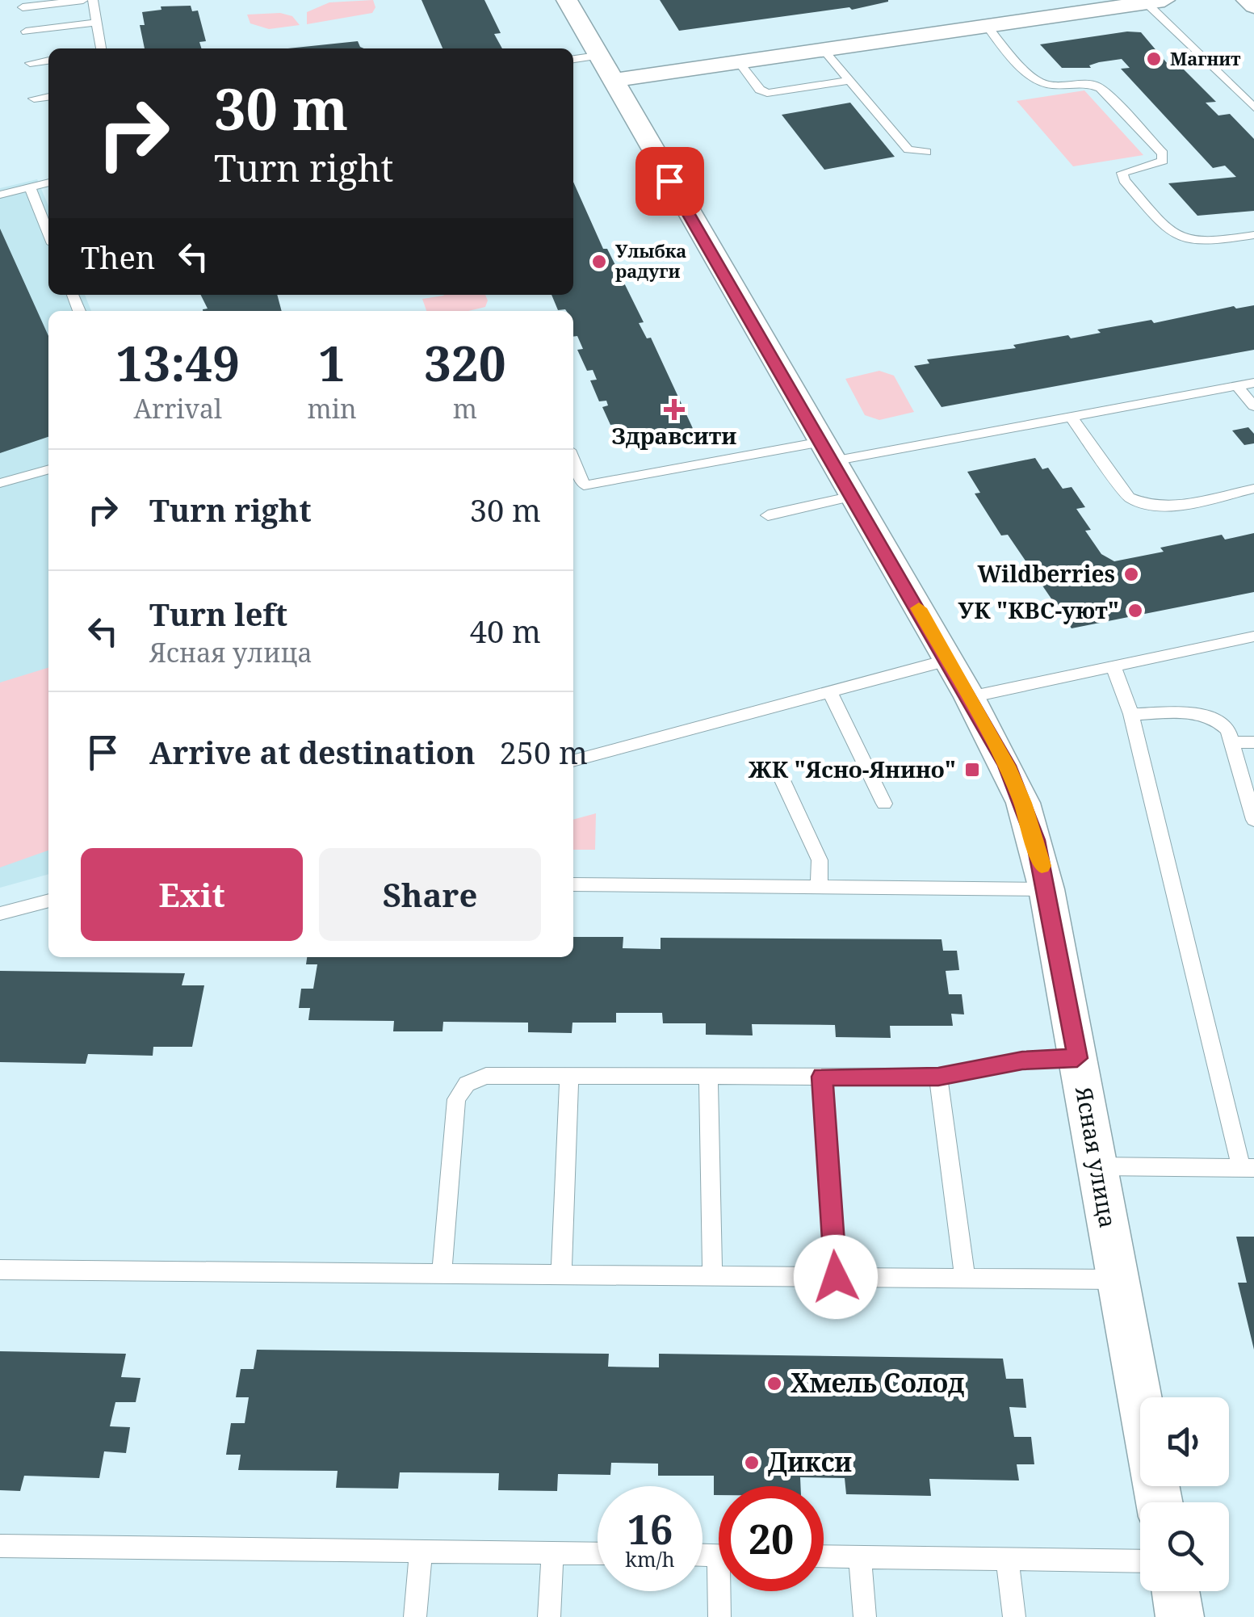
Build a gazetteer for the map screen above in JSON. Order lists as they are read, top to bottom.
{
  "streets": {
    "street": ["Ясная улица"]
  },
  "places": {
    "other": [
      "Магнит",
      "Улыбка радуги",
      "Wildberries",
      "УК \"КВС-уют\"",
      "Хмель Солод",
      "Дикси"
    ],
    "health": ["Здравсити"],
    "transit": ["ЖК \"Ясно-Янино\""]
  },
  "page": {
    "turn": ["30 m", "Turn right"],
    "then": "Then",
    "eta": [
      "13:49",
      "Arrival",
      "1",
      "min",
      "320",
      "m"
    ],
    "list": [
      {
        "name": "Turn right",
        "value": "30 m"
      },
      {
        "name": "Turn left",
        "note": "Ясная улица",
        "value": "40 m"
      },
      {
        "name": "Arrive at destination",
        "value": "250 m"
      }
    ],
    "buttons": ["Exit", "Share"],
    "speed": "16 km/h",
    "limit": "20"
  }
}
